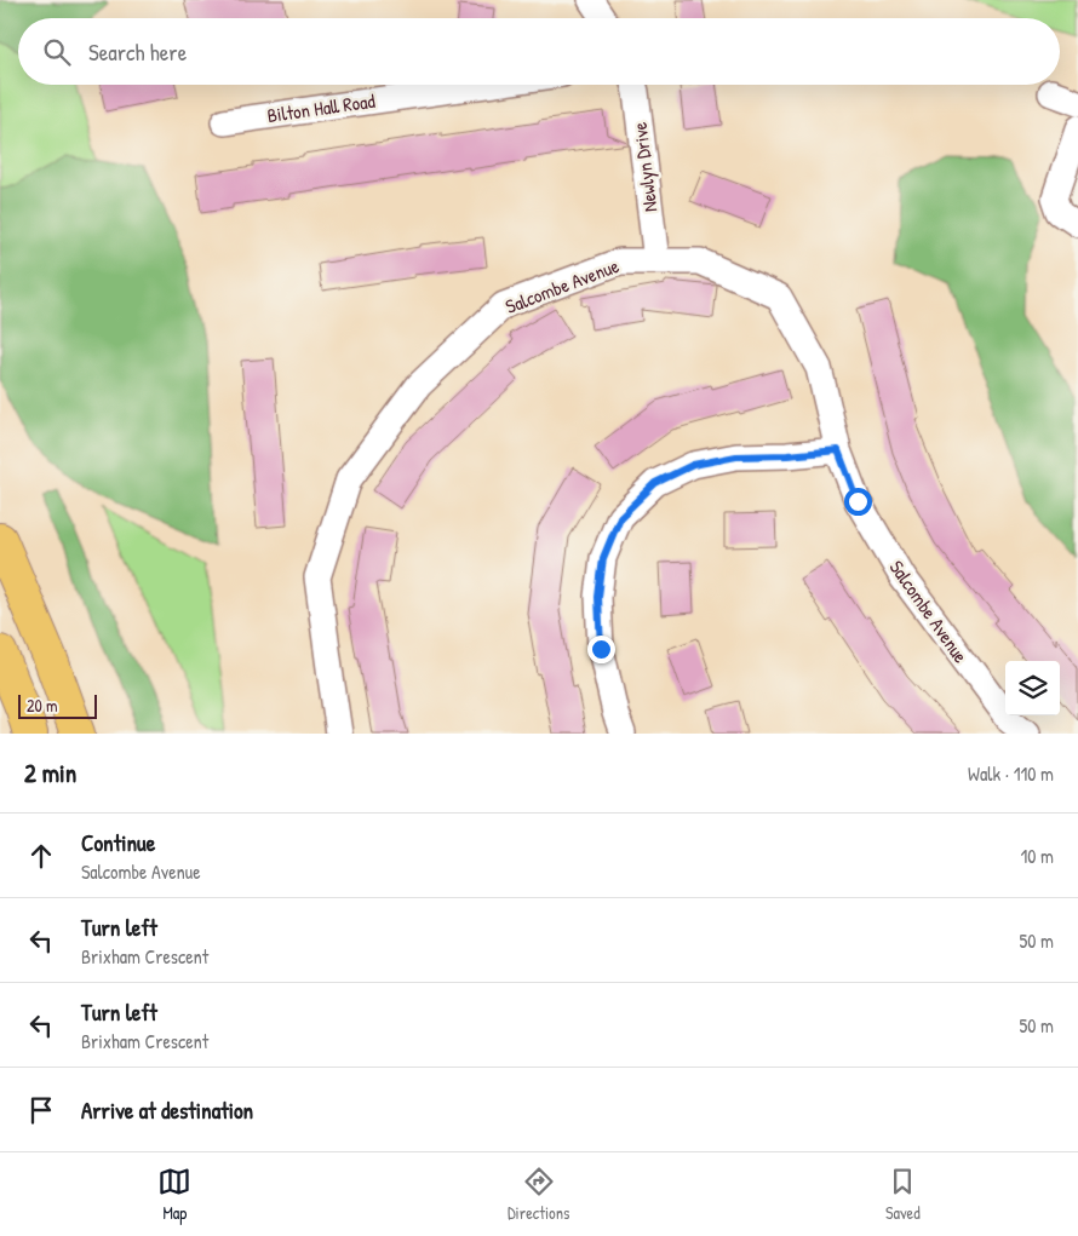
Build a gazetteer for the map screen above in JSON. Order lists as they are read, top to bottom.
{
  "streets": {
    "street": ["Bilton Hall Road", "Newlyn Drive", "Salcombe Avenue"]
  },
  "crossings": [
    ["Newlyn Drive", "Salcombe Avenue"]
  ],
  "scale_bar": "20 m",
  "page": {
    "search": "Search here",
    "scale": "20 m",
    "heading": ["2 min", "Walk · 110 m"],
    "list": [
      ["Continue", "Salcombe Avenue", "10 m"],
      ["Turn left", "Brixham Crescent", "50 m"],
      ["Turn left", "Brixham Crescent", "50 m"],
      "Arrive at destination"
    ],
    "nav": ["Map", "Directions", "Saved"]
  }
}
